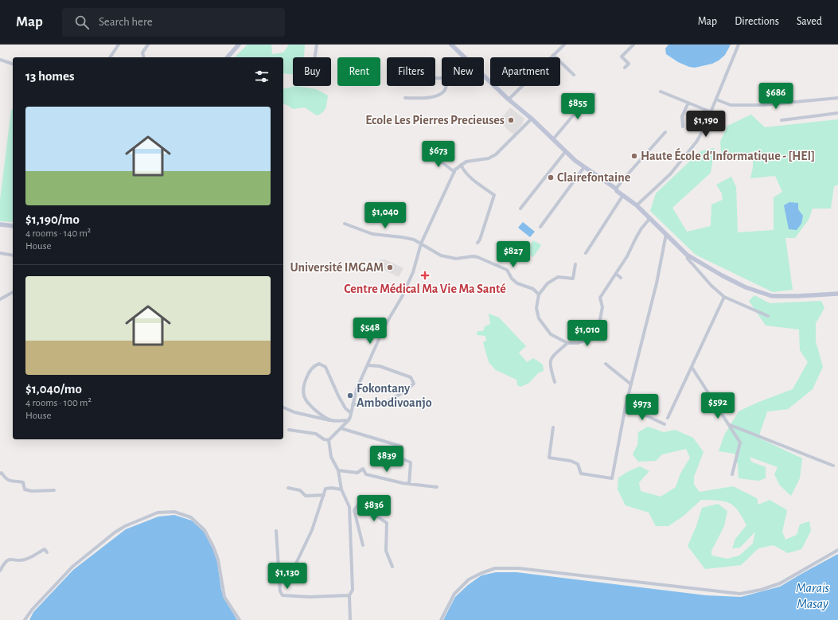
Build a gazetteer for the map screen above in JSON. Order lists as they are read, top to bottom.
{
  "water": ["Marais Masay"],
  "places": {
    "other": [
      "Ecole Les Pierres Precieuses",
      "Haute École d'Informatique - [HEI]",
      "Clairefontaine",
      "Université IMGAM",
      "Fokontany Ambodivoanjo"
    ],
    "health": ["Centre Médical Ma Vie Ma Santé"]
  },
  "page": {
    "header": "Map",
    "search": "Search here",
    "nav": ["Map", "Directions", "Saved"],
    "chip": [
      "Buy",
      "Rent",
      "Filters",
      "New",
      "Apartment"
    ],
    "heading": "13 homes",
    "price": [
      "$686",
      "$855",
      "$1,190",
      "$673",
      "$1,040",
      "$827",
      "$548",
      "$1,010",
      "$592",
      "$973",
      "$839",
      "$836",
      "$1,130"
    ],
    "list": [
      {
        "name": "$1,190/mo",
        "note": "4 rooms · 140 m² · House"
      },
      {
        "name": "$1,040/mo",
        "note": "4 rooms · 100 m² · House"
      }
    ]
  }
}
